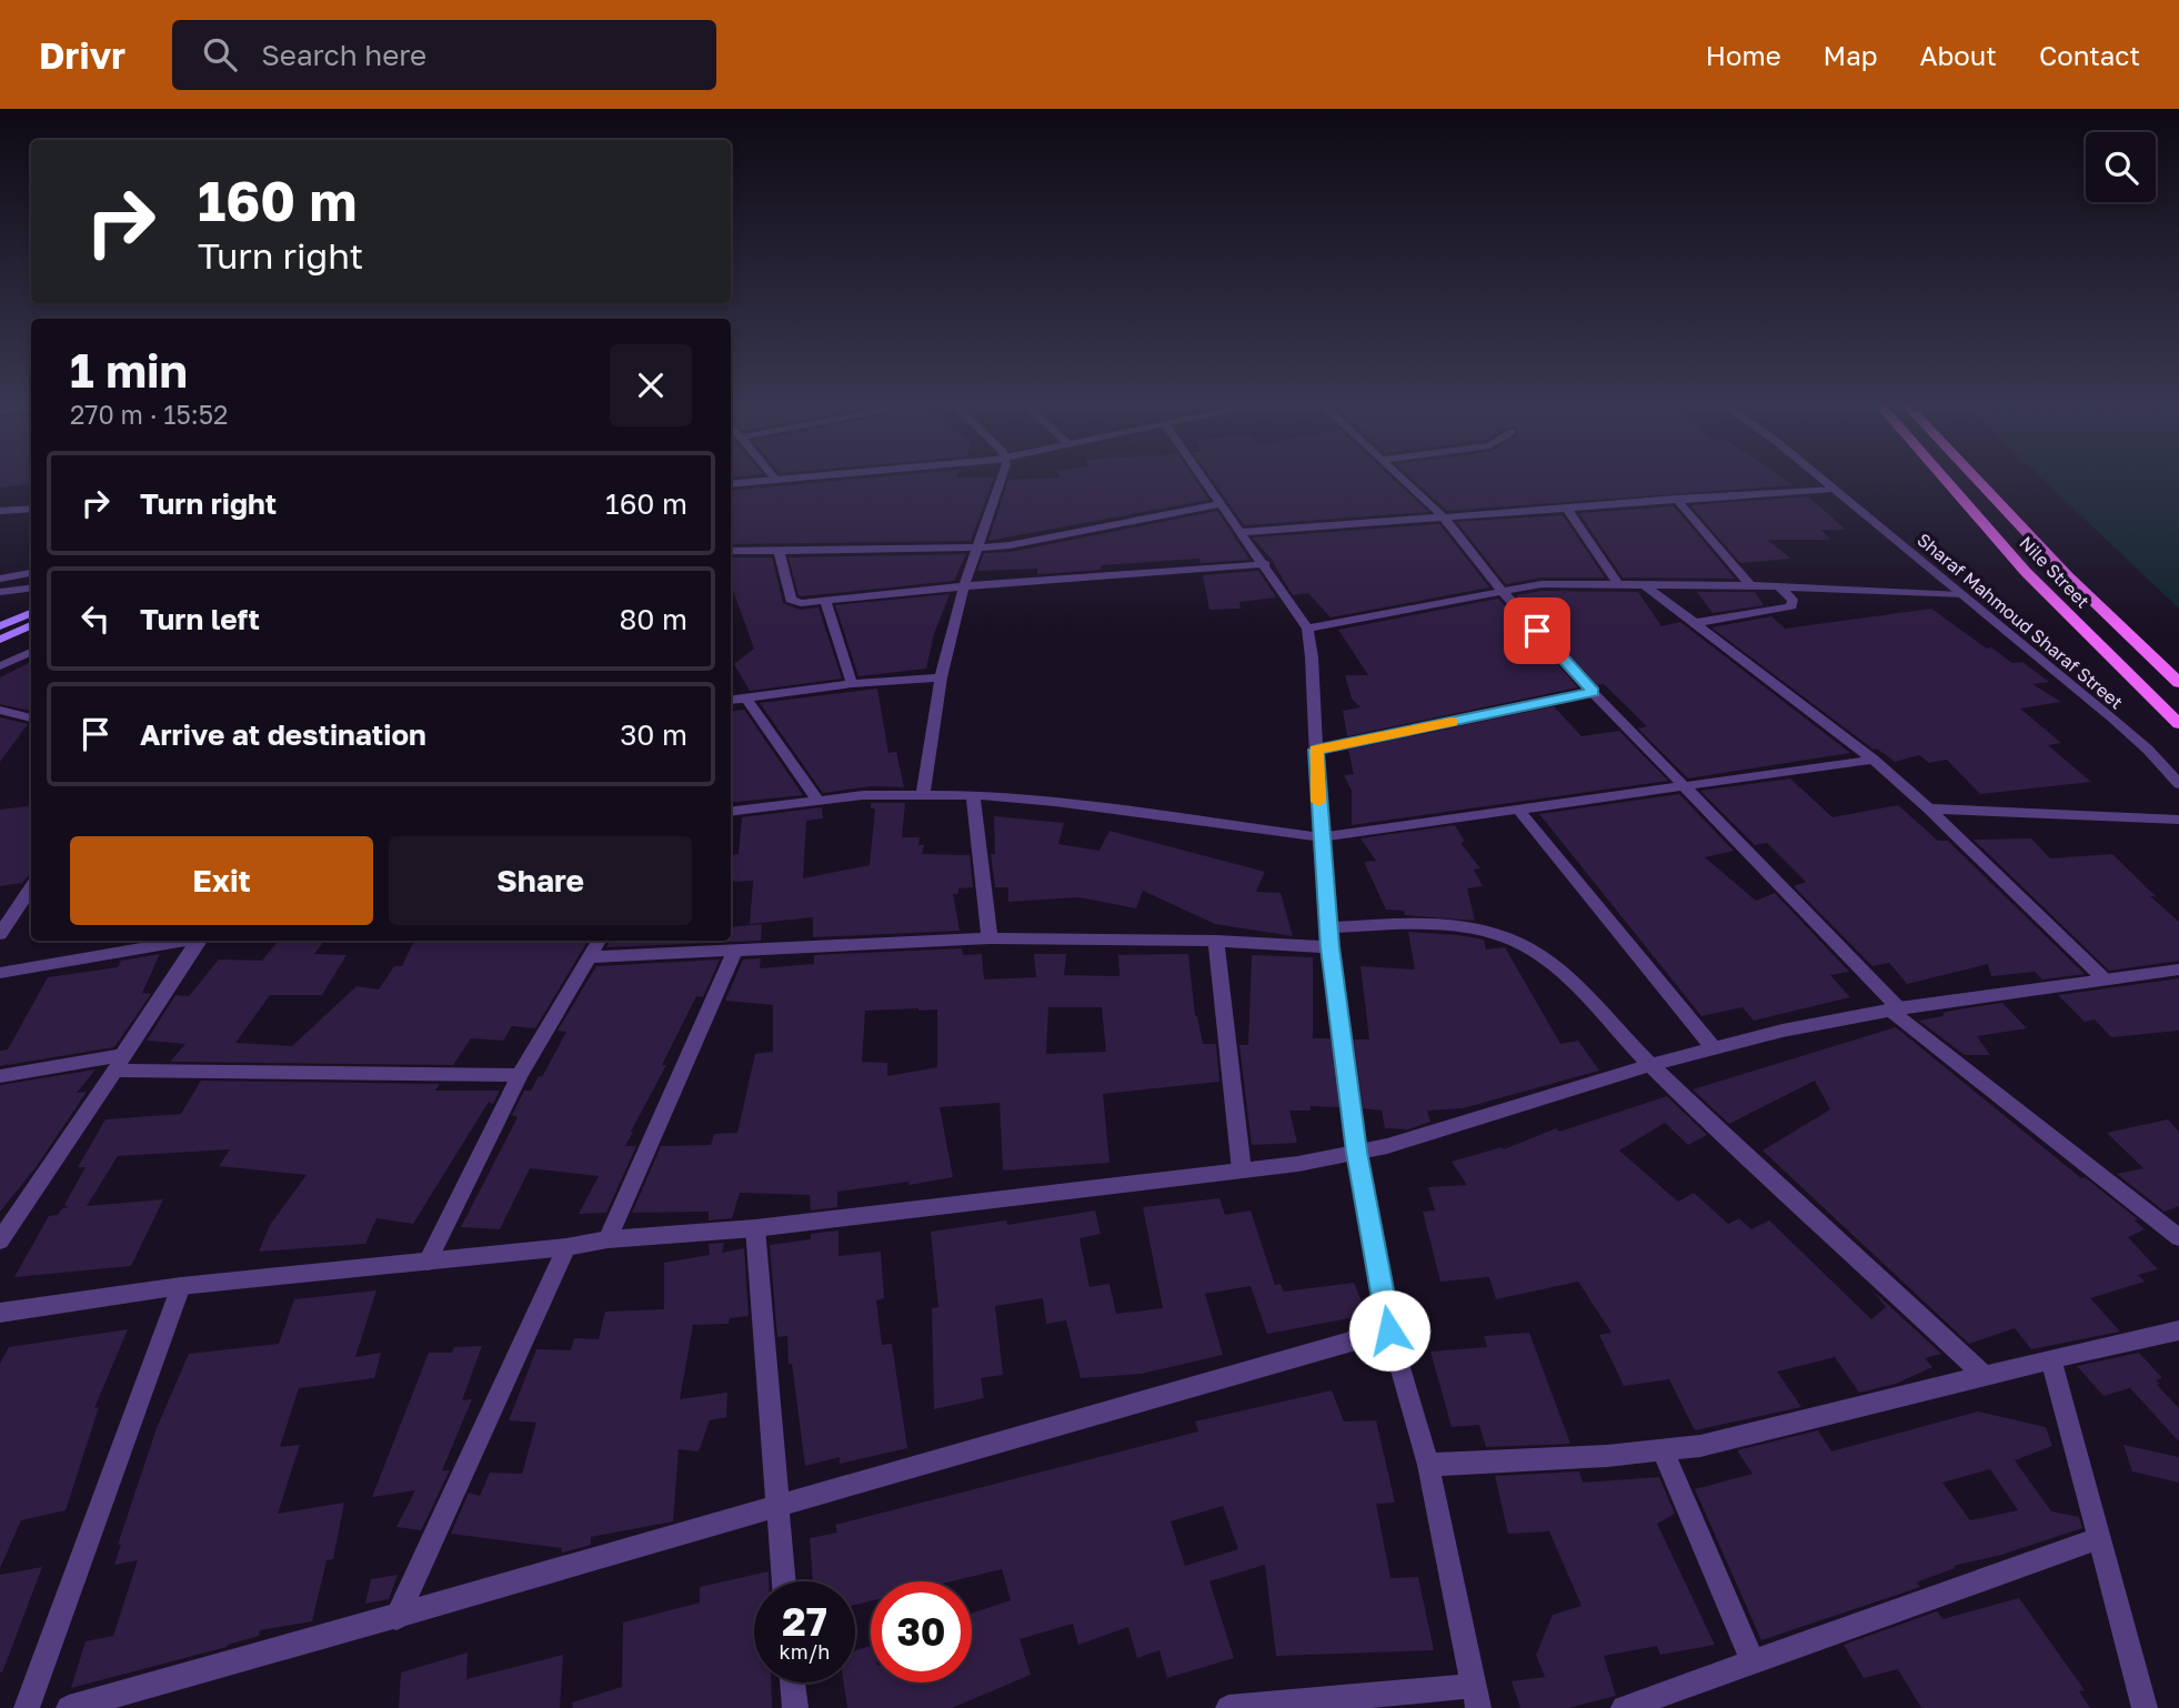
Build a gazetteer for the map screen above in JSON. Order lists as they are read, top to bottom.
{
  "streets": {
    "main road": ["Nile Street"],
    "street": ["Sharaf Mahmoud Sharaf Street"]
  },
  "page": {
    "header": "Drivr",
    "search": "Search here",
    "nav": [
      "Home",
      "Map",
      "About",
      "Contact"
    ],
    "turn": ["160 m", "Turn right"],
    "heading": ["1 min", "270 m · 15:52"],
    "list": [
      {
        "name": "Turn right",
        "value": "160 m"
      },
      {
        "name": "Turn left",
        "value": "80 m"
      },
      {
        "name": "Arrive at destination",
        "value": "30 m"
      }
    ],
    "buttons": ["Exit", "Share"],
    "speed": "27 km/h",
    "limit": "30"
  }
}
